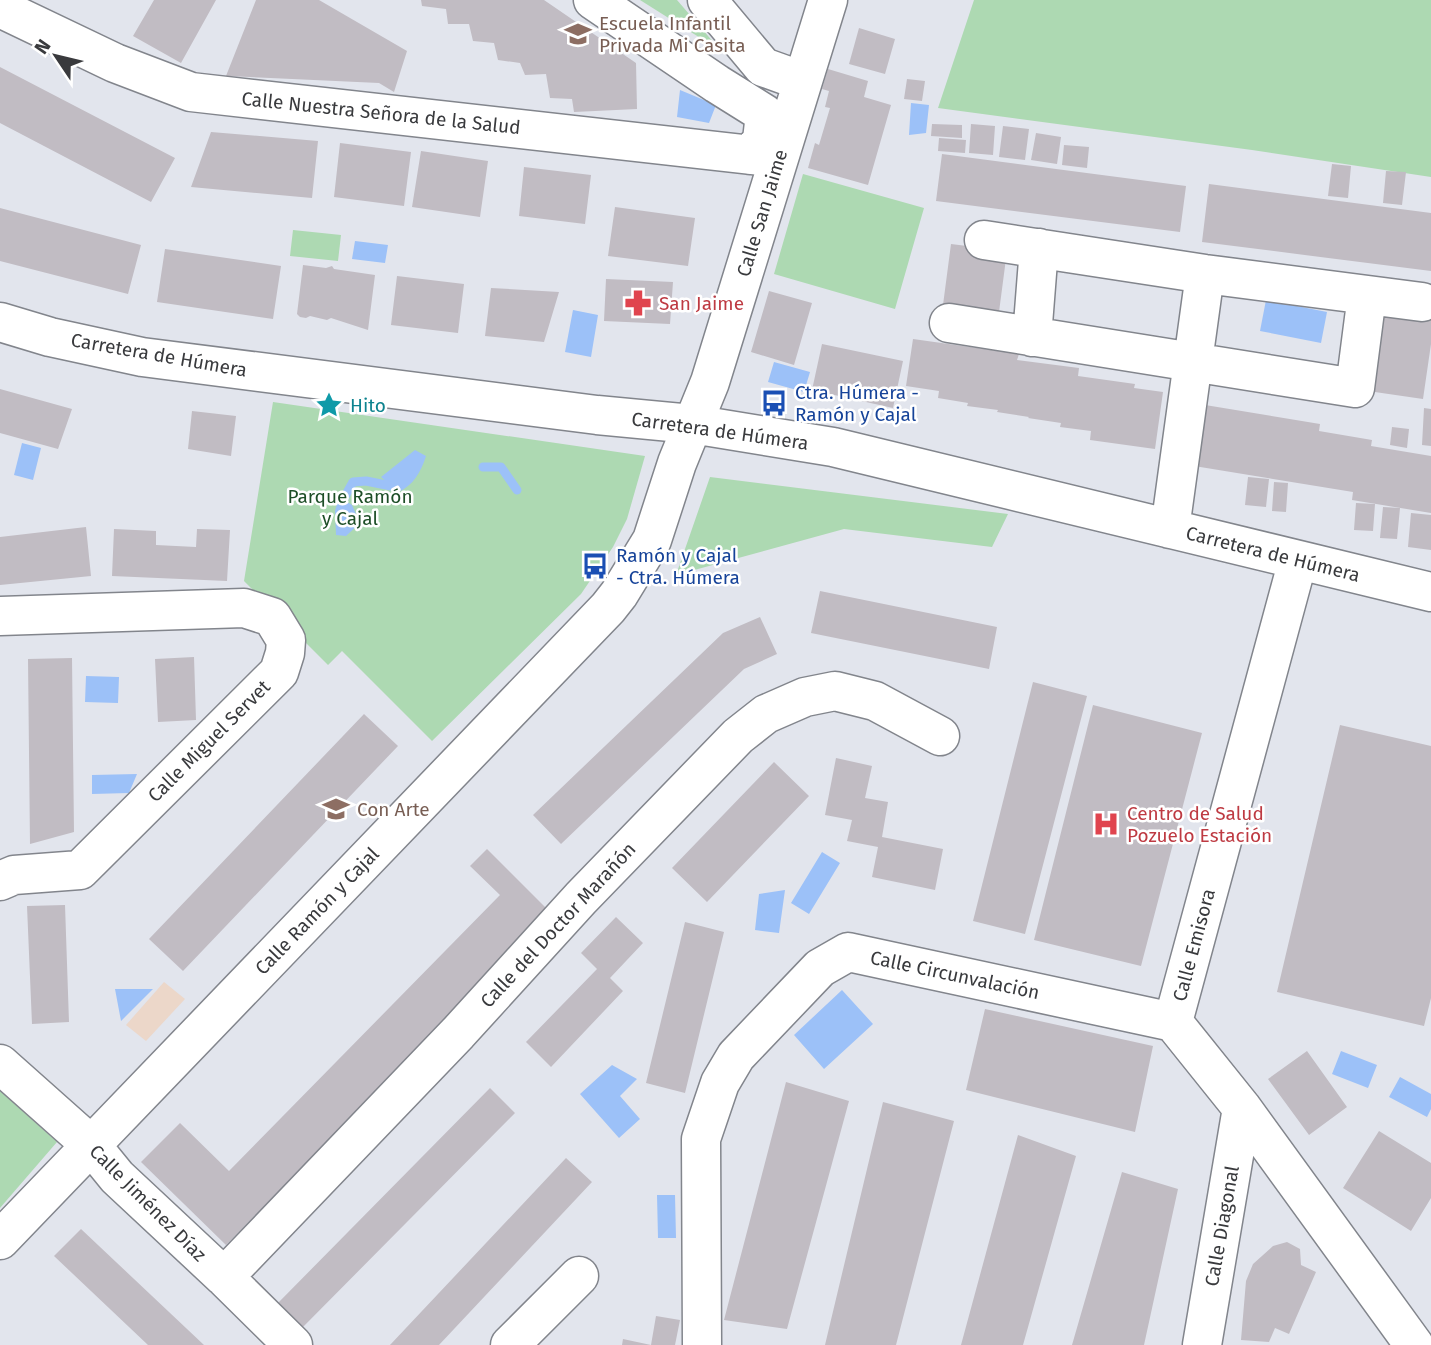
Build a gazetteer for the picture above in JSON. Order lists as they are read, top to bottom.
{
  "streets": {
    "street": [
      "Calle Nuestra Señora de la Salud",
      "Calle San Jaime",
      "Carretera de Húmera",
      "Calle Miguel Servet",
      "Calle Ramón y Cajal",
      "Calle del Doctor Marañón",
      "Calle Emisora",
      "Calle Circunvalación",
      "Calle Jiménez Díaz",
      "Calle Diagonal"
    ]
  },
  "crossings": [
    ["Calle Nuestra Señora de la Salud", "Calle San Jaime"],
    ["Calle San Jaime", "Carretera de Húmera"],
    ["Calle San Jaime", "Calle Ramón y Cajal"],
    ["Carretera de Húmera", "Calle Ramón y Cajal"],
    ["Carretera de Húmera", "Calle Emisora"],
    ["Calle Ramón y Cajal", "Calle Jiménez Díaz"],
    ["Calle del Doctor Marañón", "Calle Jiménez Díaz"],
    ["Calle Emisora", "Calle Circunvalación"],
    ["Calle Emisora", "Calle Diagonal"]
  ],
  "parks": ["Parque Ramón y Cajal"],
  "places": {
    "school or university": ["Escuela Infantil Privada Mi Casita", "Con Arte"],
    "pharmacy": ["San Jaime"],
    "bus stop": ["Ctra. Húmera - Ramón y Cajal", "Ramón y Cajal - Ctra. Húmera"],
    "place": ["Hito"],
    "hospital": ["Centro de Salud Pozuelo Estación"]
  },
  "north": "top left"
}
